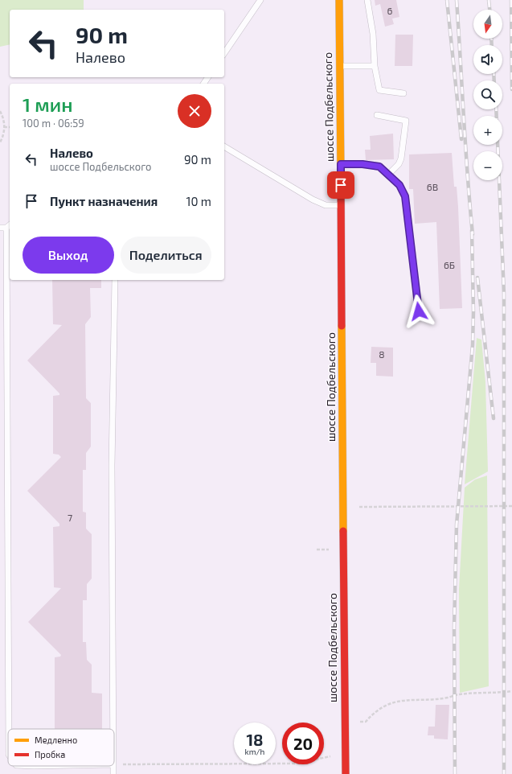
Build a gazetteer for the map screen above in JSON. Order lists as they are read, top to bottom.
{
  "streets": {
    "street": ["шоссе Подбельского"]
  },
  "house_numbers": [
    "6",
    "6В",
    "6Б",
    "8",
    "7"
  ],
  "legend": ["Медленно", "Пробка"],
  "north": "bottom",
  "page": {
    "map_buttons": ["+", "−"],
    "turn": ["90 m", "Налево"],
    "heading": ["1 мин", "100 m · 06:59"],
    "list": [
      {
        "name": "Налево",
        "note": "шоссе Подбельского",
        "value": "90 m"
      },
      {
        "name": "Пункт назначения",
        "value": "10 m"
      }
    ],
    "buttons": ["Выход", "Поделиться"],
    "speed": "18 km/h",
    "limit": "20"
  }
}
